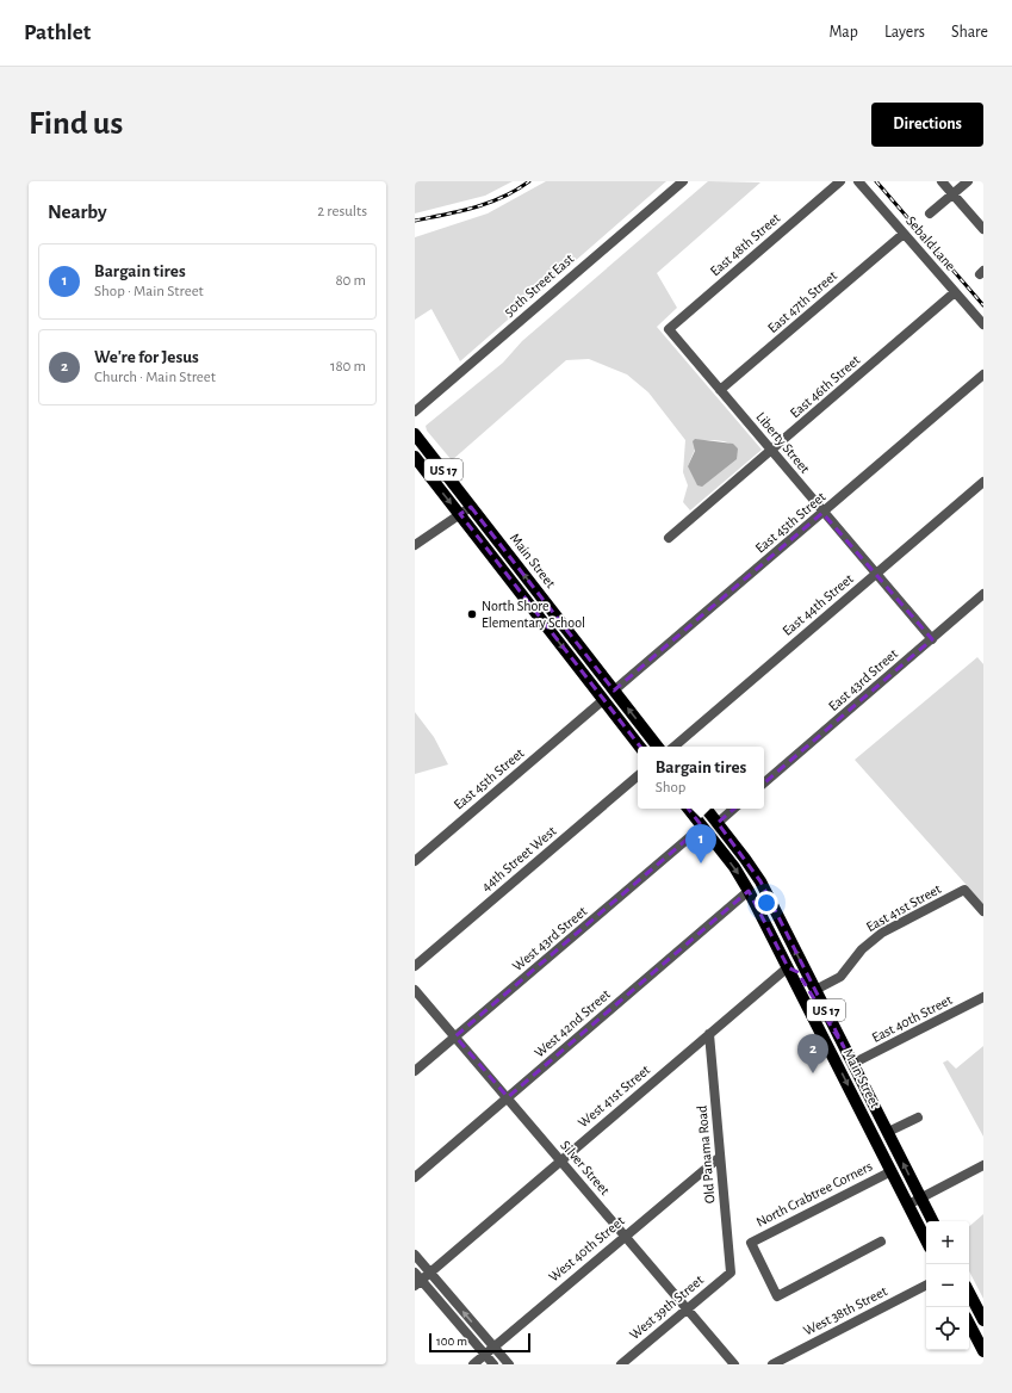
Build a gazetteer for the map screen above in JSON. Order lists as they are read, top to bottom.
{
  "streets": {
    "main road": ["US 17", "Main Street"],
    "street": [
      "Sebald Lane",
      "East 48th Street",
      "50th Street East",
      "East 47th Street",
      "East 46th Street",
      "Liberty Street",
      "East 45th Street",
      "East 44th Street",
      "East 43rd Street",
      "44th Street West",
      "East 41st Street",
      "West 43rd Street",
      "East 40th Street",
      "West 42nd Street",
      "West 41st Street",
      "Old Panama Road",
      "Silver Street",
      "North Crabtree Corners",
      "West 40th Street",
      "West 39th Street",
      "West 38th Street"
    ]
  },
  "crossings": [
    ["Sebald Lane", "East 47th Street"],
    ["Sebald Lane", "East 46th Street"],
    ["East 48th Street", "Liberty Street"],
    ["East 47th Street", "Liberty Street"],
    ["East 46th Street", "Liberty Street"],
    ["Liberty Street", "East 45th Street"],
    ["Liberty Street", "East 44th Street"],
    ["Liberty Street", "East 43rd Street"],
    ["East 45th Street", "Main Street"],
    ["Main Street", "East 41st Street"],
    ["Main Street", "West 43rd Street"],
    ["Main Street", "East 40th Street"],
    ["Main Street", "West 42nd Street"],
    ["Main Street", "West 41st Street"],
    ["Main Street", "North Crabtree Corners"],
    ["West 43rd Street", "Silver Street"],
    ["West 42nd Street", "Silver Street"],
    ["West 41st Street", "Old Panama Road"],
    ["West 41st Street", "Silver Street"],
    ["Old Panama Road", "West 40th Street"],
    ["Old Panama Road", "West 39th Street"],
    ["Silver Street", "West 40th Street"],
    ["Silver Street", "West 39th Street"]
  ],
  "places": ["North Shore Elementary School"],
  "scale_bar": "100 m",
  "page": {
    "header": "Pathlet",
    "nav": ["Map", "Layers", "Share"],
    "buttons": "Directions",
    "title": "Find us",
    "heading": ["Nearby", "2 results"],
    "list": [
      {
        "mark": "1",
        "name": "Bargain tires",
        "note": "Shop · Main Street",
        "value": "80 m"
      },
      {
        "mark": "2",
        "name": "We're for Jesus",
        "note": "Church · Main Street",
        "value": "180 m"
      }
    ],
    "popup": ["Bargain tires", "Shop"],
    "pins": ["1", "2"],
    "map_buttons": ["+", "−"],
    "scale": "100 m"
  }
}
